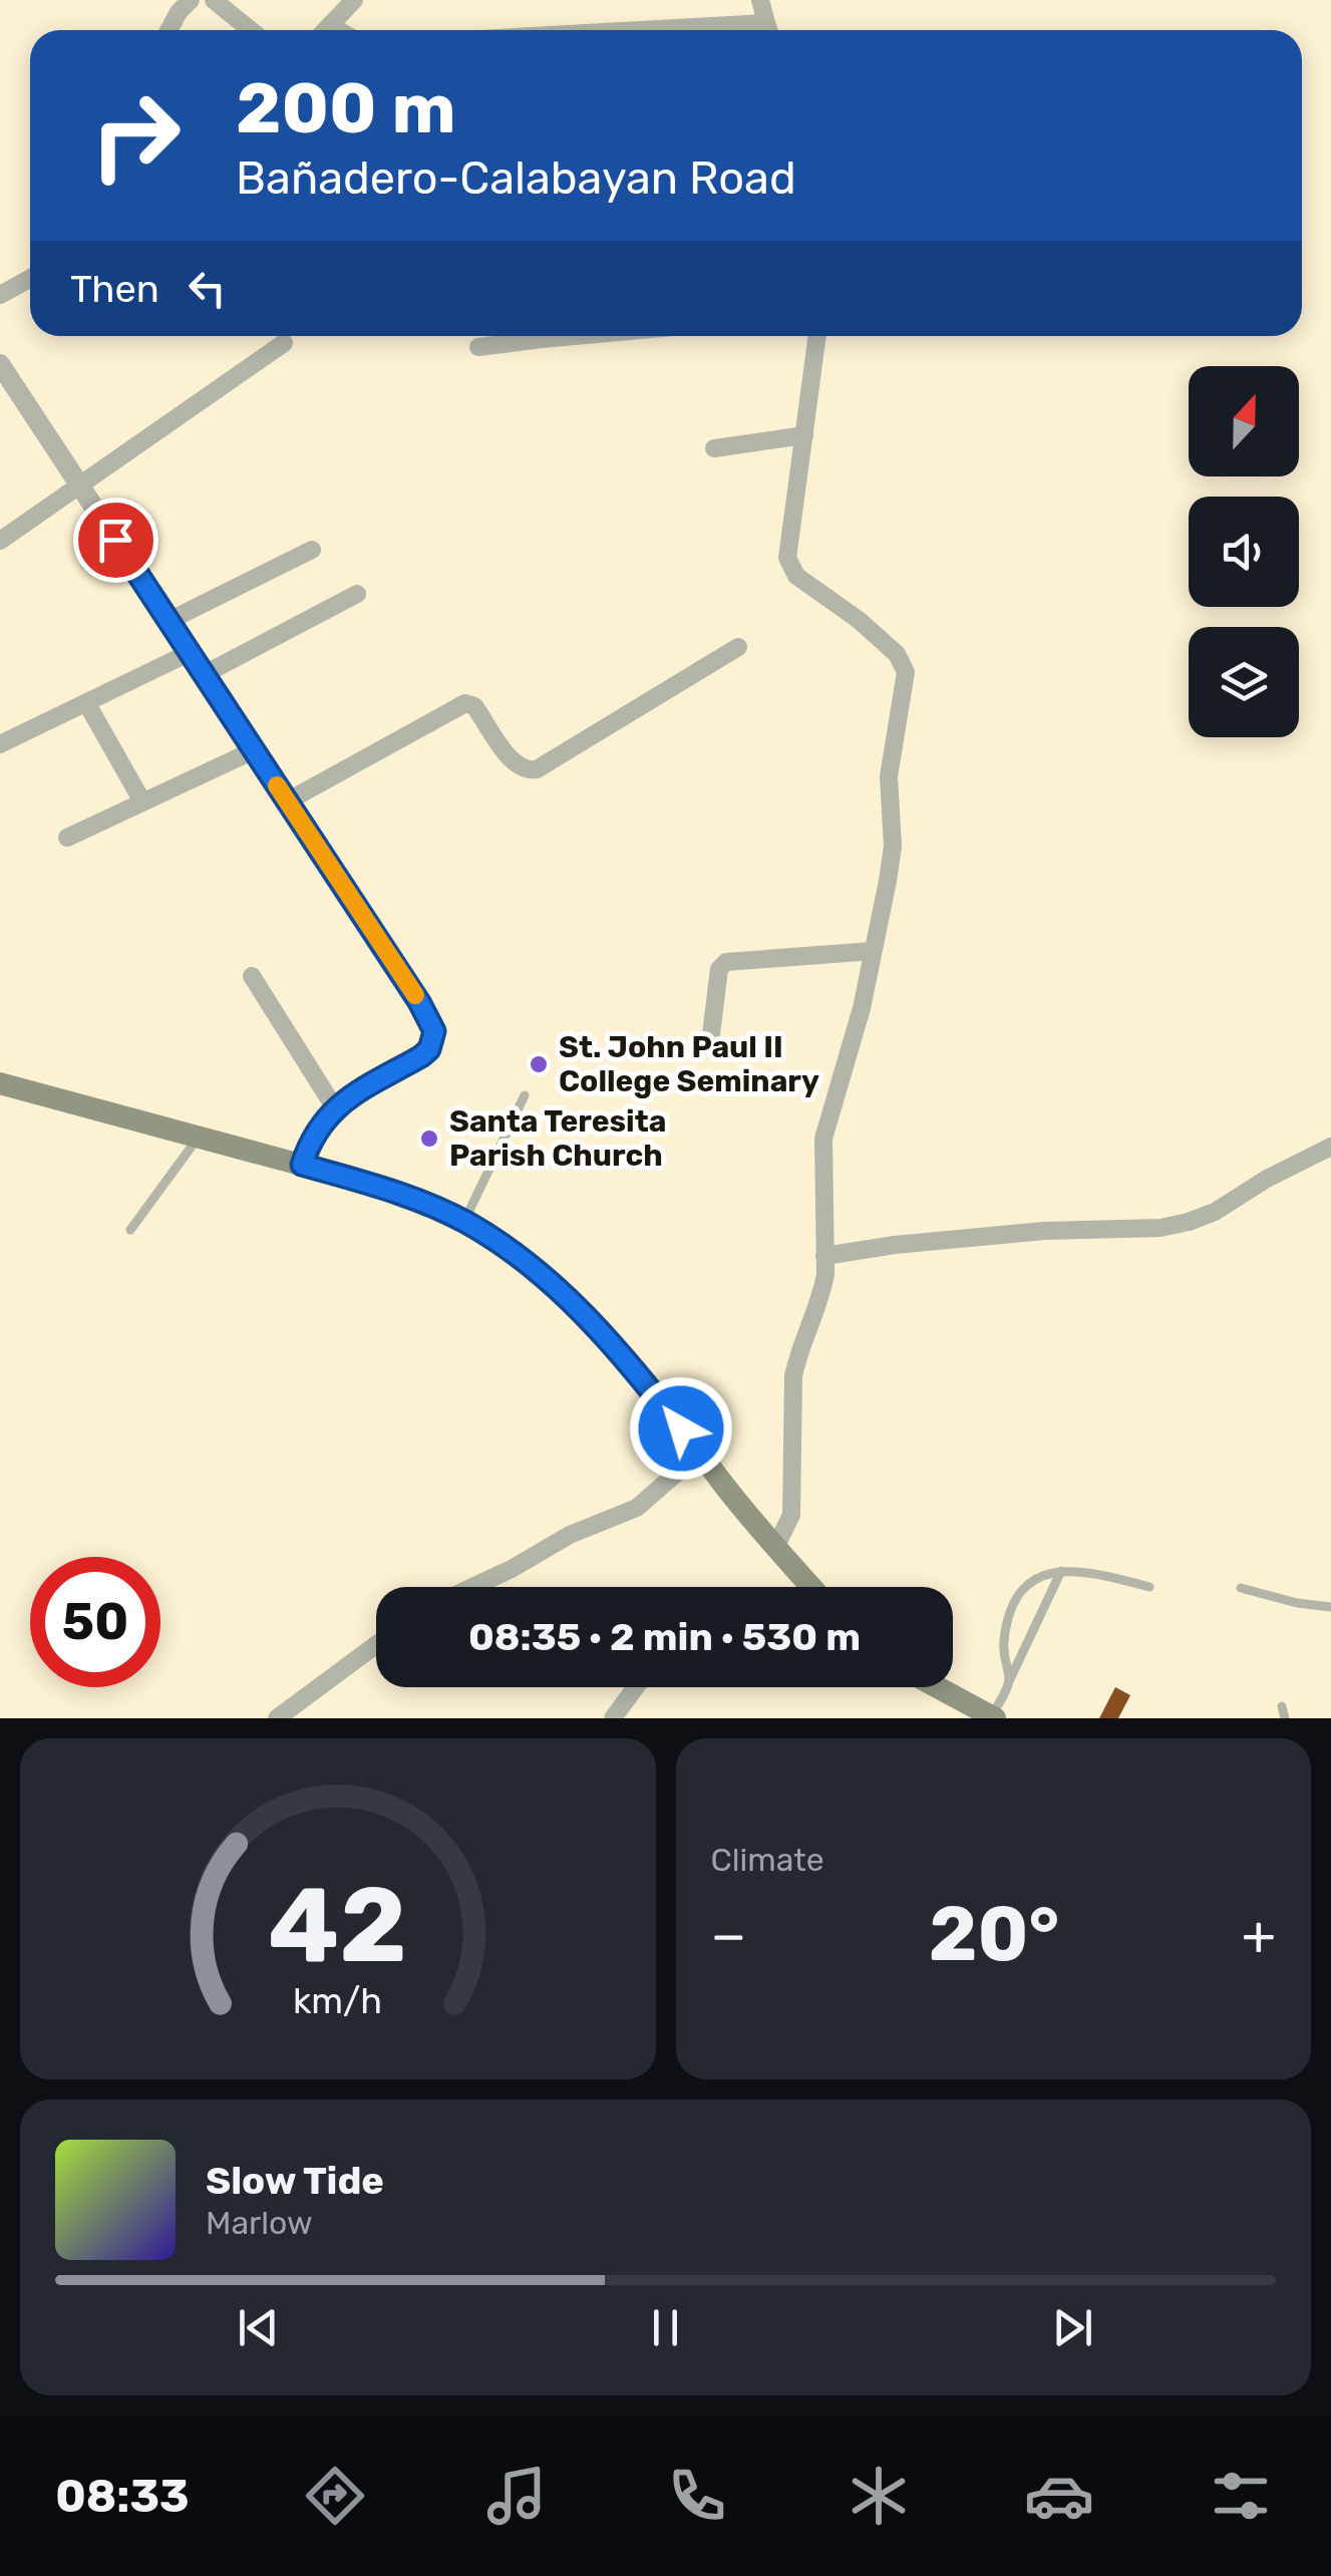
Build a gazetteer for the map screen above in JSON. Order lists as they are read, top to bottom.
{
  "places": ["St. John Paul II College Seminary", "Santa Teresita Parish Church"],
  "north": "top",
  "page": {
    "turn": ["200 m", "Bañadero-Calabayan Road"],
    "then": "Then",
    "limit": "50",
    "trip": "08:35 · 2 min · 530 m",
    "tile": "Climate",
    "heat": ["−", "20°", "+"],
    "song": ["Slow Tide", "Marlow"],
    "tabs": "08:33",
    "gauge": ["42", "km/h"]
  }
}
